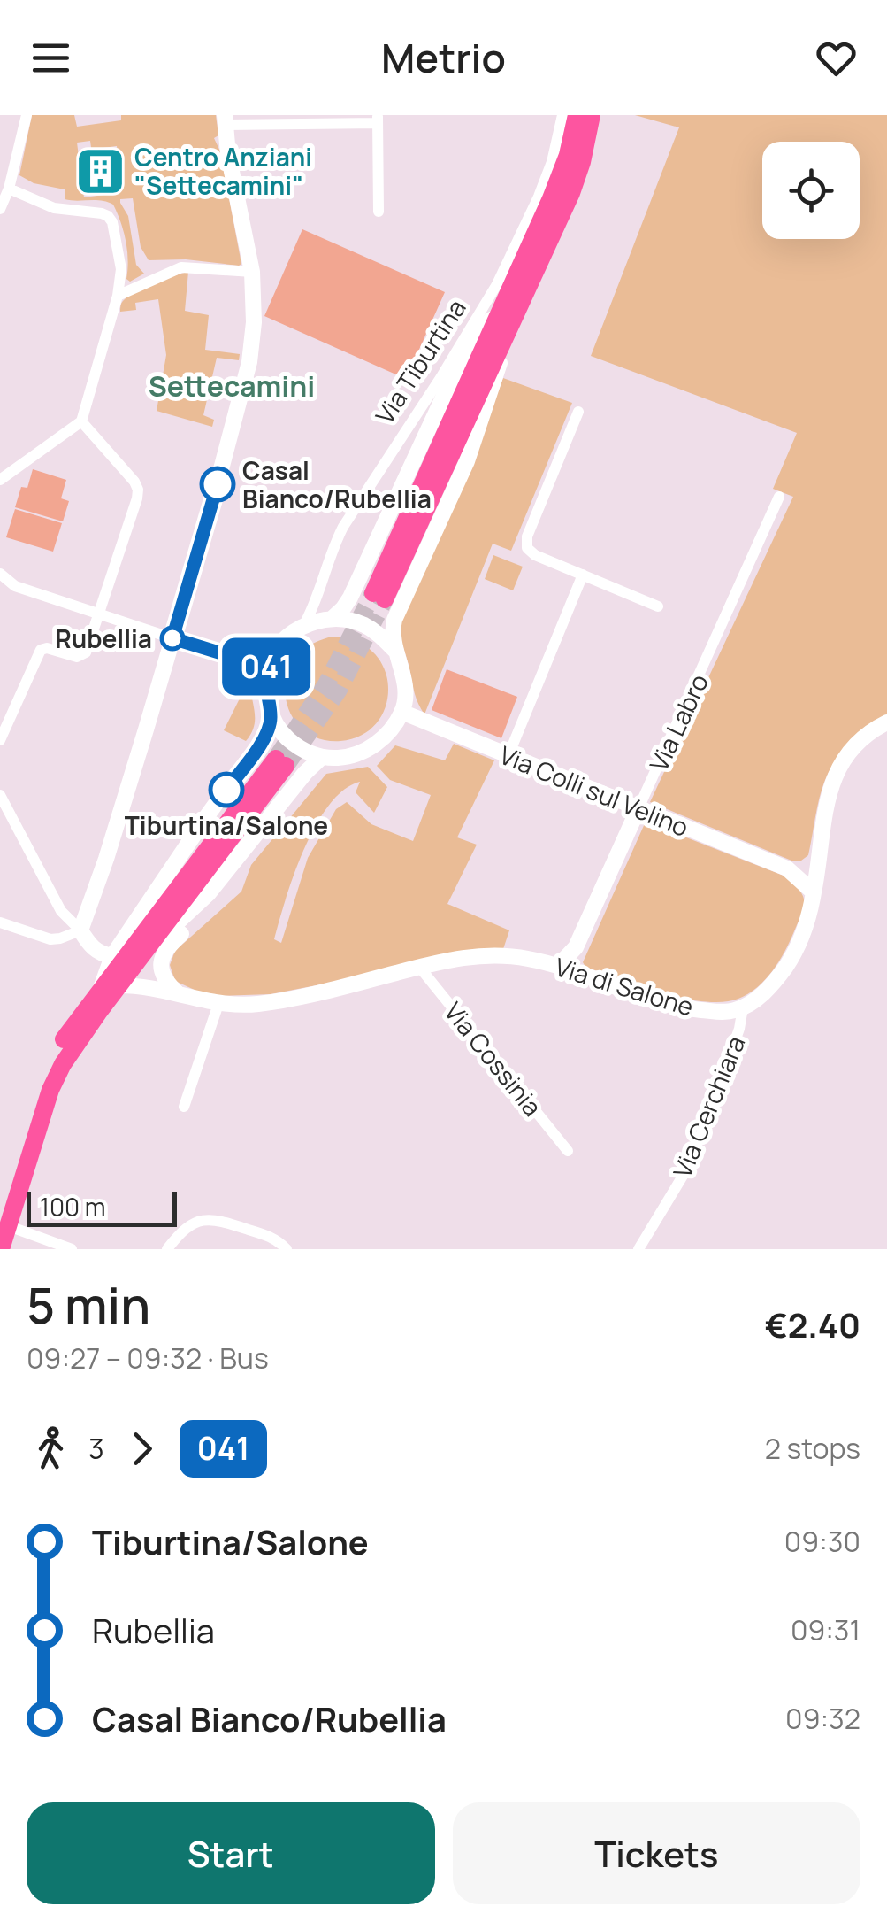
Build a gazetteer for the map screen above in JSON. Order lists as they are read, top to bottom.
{
  "streets": {
    "main road": ["Via Tiburtina"],
    "street": [
      "Via Labro",
      "Via Colli sul Velino",
      "Via di Salone",
      "Via Cossinia",
      "Via Cerchiara"
    ]
  },
  "crossings": [
    ["Via Tiburtina", "Via Colli sul Velino"],
    ["Via Labro", "Via Colli sul Velino"],
    ["Via Labro", "Via di Salone"],
    ["Via Labro", "Via Cerchiara"],
    ["Via Colli sul Velino", "Via di Salone"],
    ["Via Colli sul Velino", "Via Cerchiara"],
    ["Via di Salone", "Via Cossinia"],
    ["Via di Salone", "Via Cerchiara"]
  ],
  "districts": ["Settecamini"],
  "places": {
    "building": ["Centro Anziani \"Settecamini\""],
    "other": ["Casal Bianco/Rubellia", "Rubellia", "Tiburtina/Salone"]
  },
  "lines": ["bus line 041"],
  "scale_bar": "100 m",
  "page": {
    "header": "Metrio",
    "on_map": "041",
    "scale": "100 m",
    "heading": ["5 min", "09:27 – 09:32 · Bus", "€2.40"],
    "legs": ["3", "041", "2 stops"],
    "list": [
      {
        "name": "Tiburtina/Salone",
        "value": "09:30"
      },
      {
        "name": "Rubellia",
        "value": "09:31"
      },
      {
        "name": "Casal Bianco/Rubellia",
        "value": "09:32"
      }
    ],
    "buttons": ["Start", "Tickets"]
  }
}
